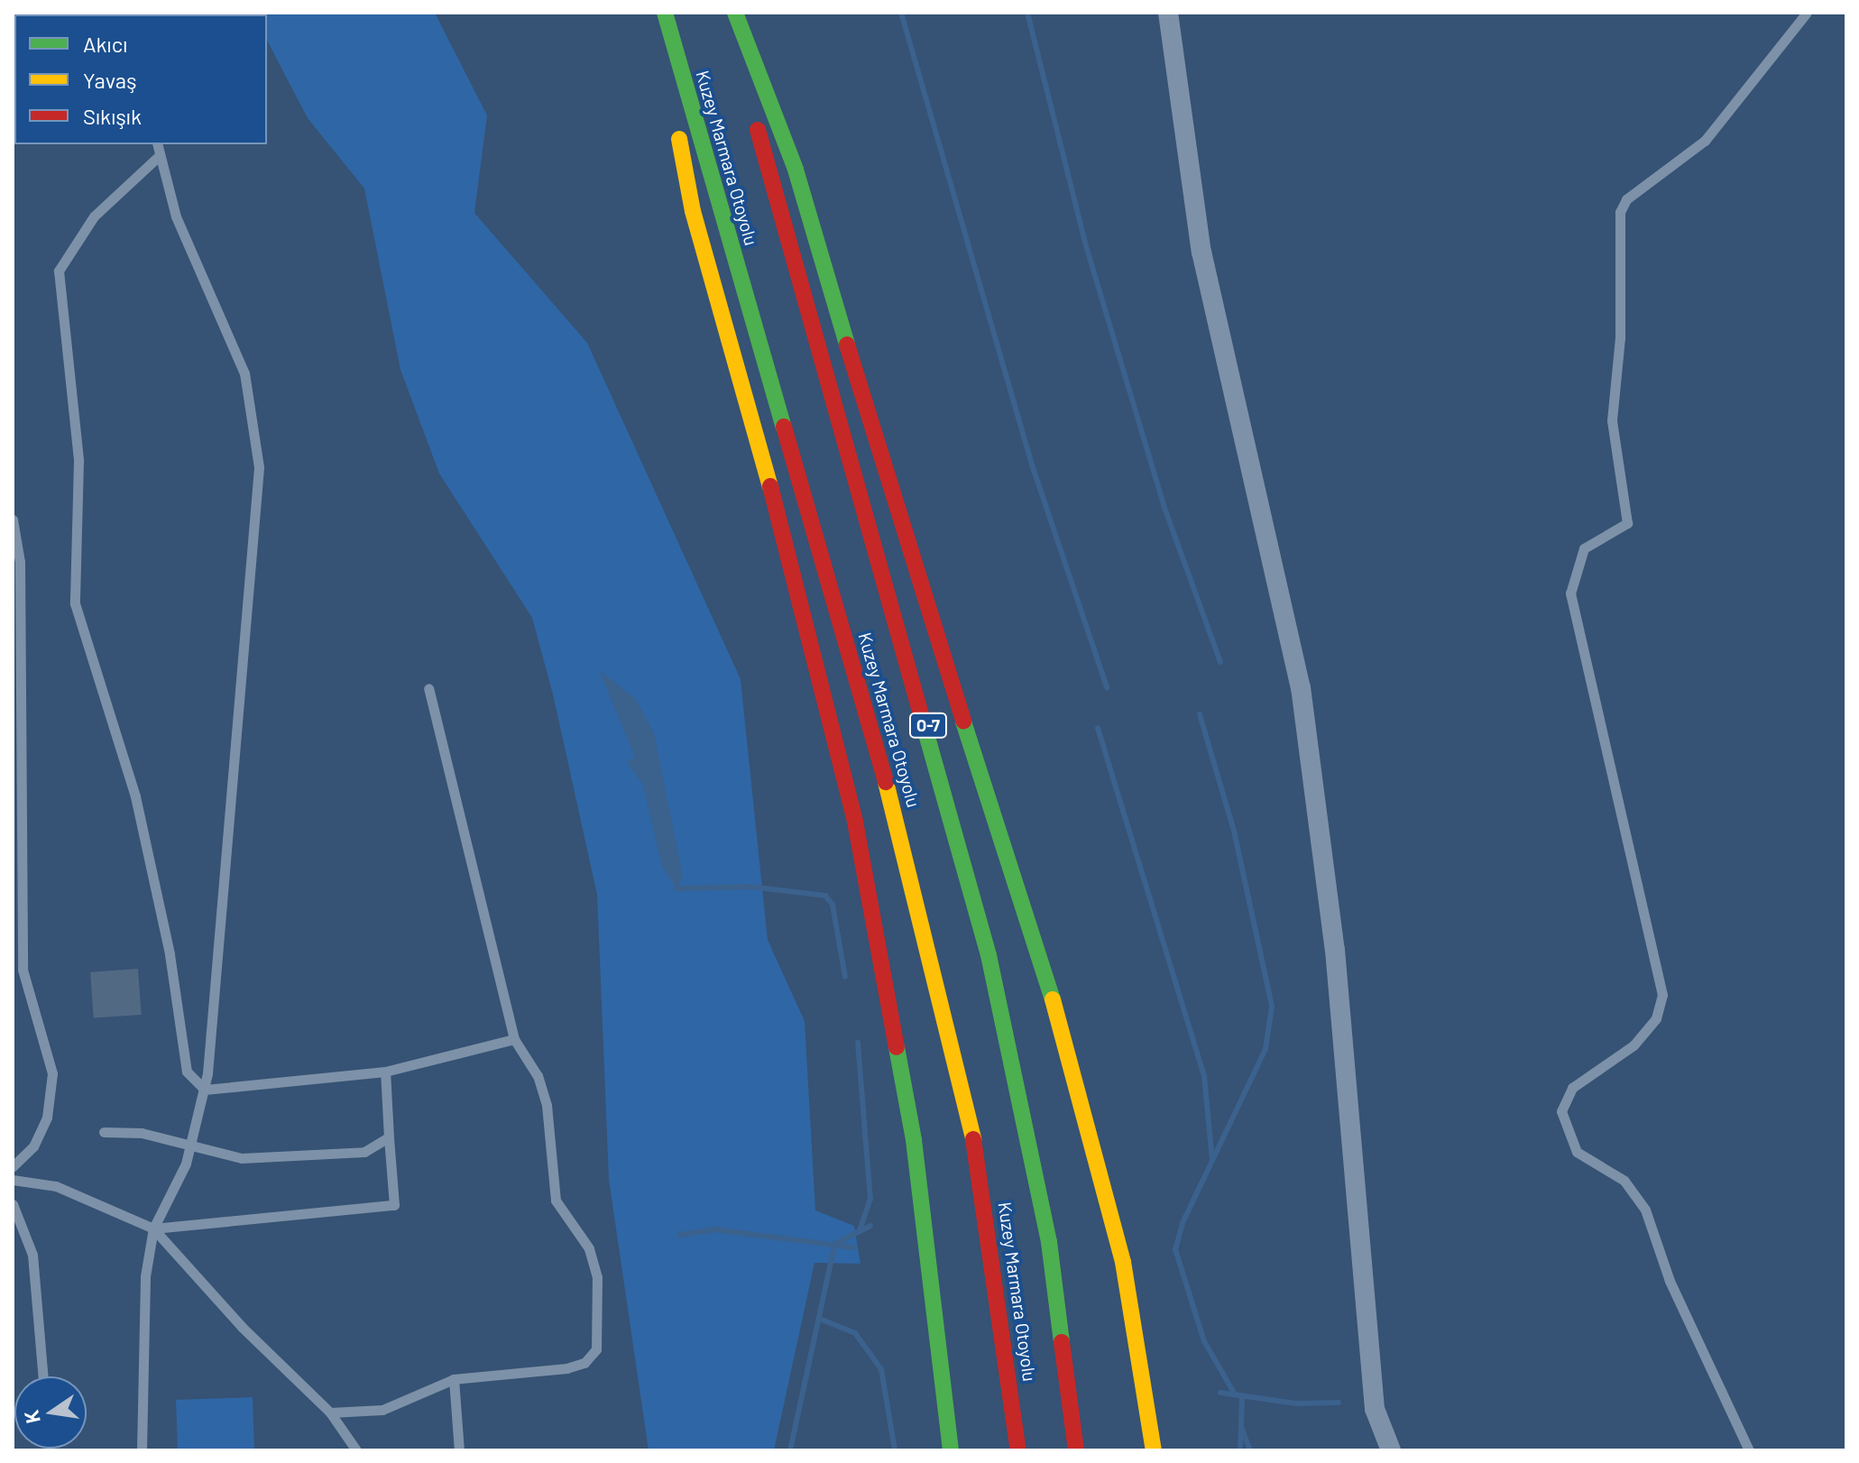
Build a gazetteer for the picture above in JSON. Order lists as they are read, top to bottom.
{
  "streets": {
    "highway": ["Kuzey Marmara Otoyolu", "O-7"]
  },
  "legend": ["Akıcı", "Yavaş", "Sıkışık"],
  "north": "left"
}
